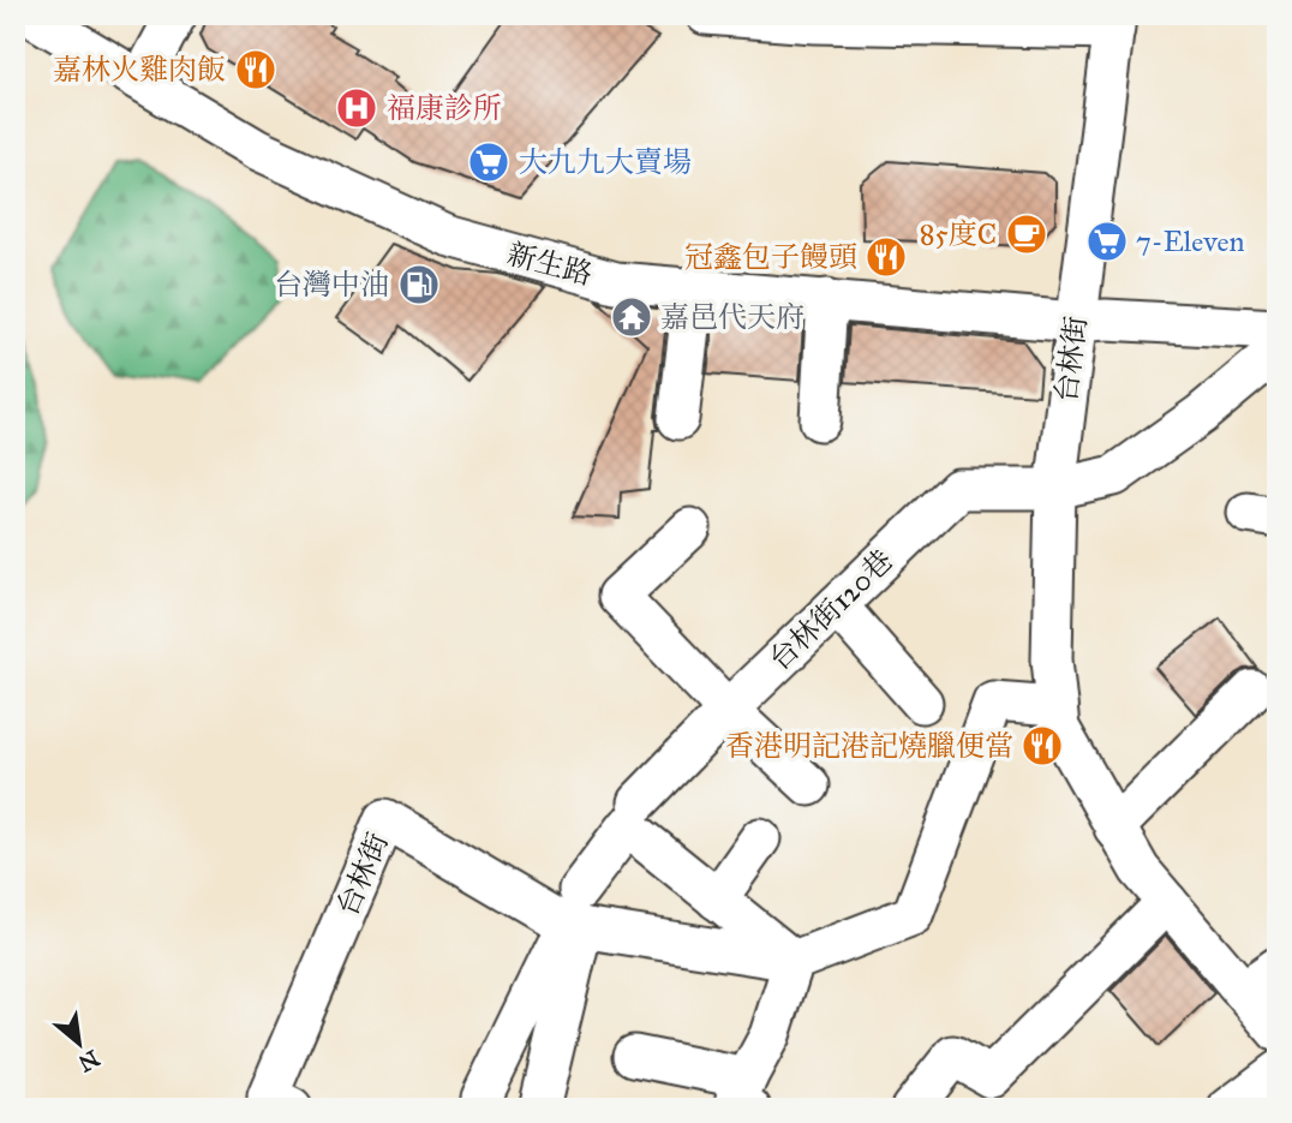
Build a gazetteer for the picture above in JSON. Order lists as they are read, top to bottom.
{
  "streets": {
    "street": ["新生路", "台林街", "台林街120巷"]
  },
  "crossings": [
    ["新生路", "台林街"],
    ["台林街", "台林街120巷"]
  ],
  "places": {
    "restaurant": ["嘉林火雞肉飯", "冠鑫包子饅頭", "香港明記港記燒臘便當"],
    "hospital": ["福康診所"],
    "supermarket": ["大九九大賣場", "7-Eleven"],
    "cafe": ["85度C"],
    "fuel station": ["台灣中油"],
    "temple": ["嘉邑代天府"]
  },
  "north": "bottom right"
}
